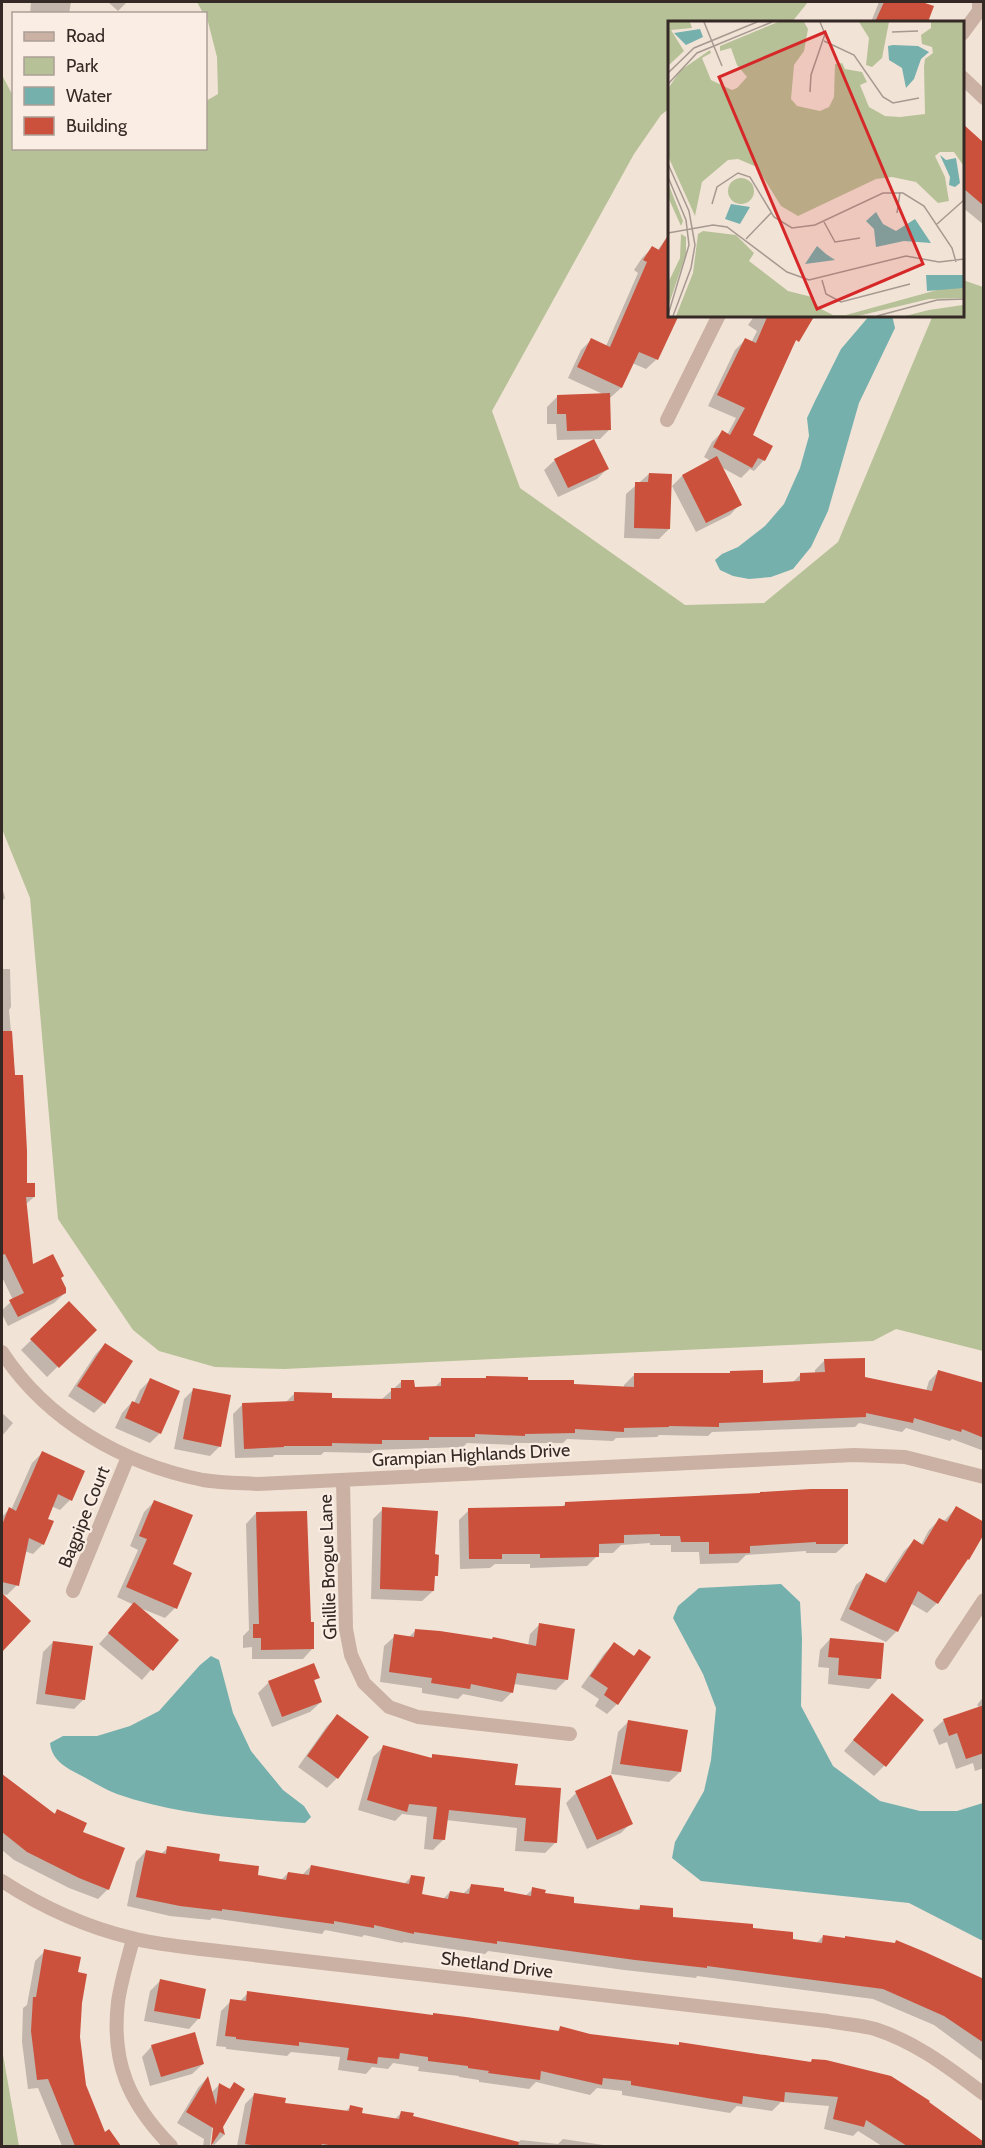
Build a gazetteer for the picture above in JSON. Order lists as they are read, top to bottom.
{
  "streets": {
    "street": [
      "Grampian Highlands Drive",
      "Bagpipe Court",
      "Ghillie Brogue Lane",
      "Shetland Drive"
    ]
  },
  "crossings": [
    ["Grampian Highlands Drive", "Bagpipe Court"],
    ["Grampian Highlands Drive", "Ghillie Brogue Lane"]
  ],
  "legend": [
    "Road",
    "Park",
    "Water",
    "Building"
  ]
}
